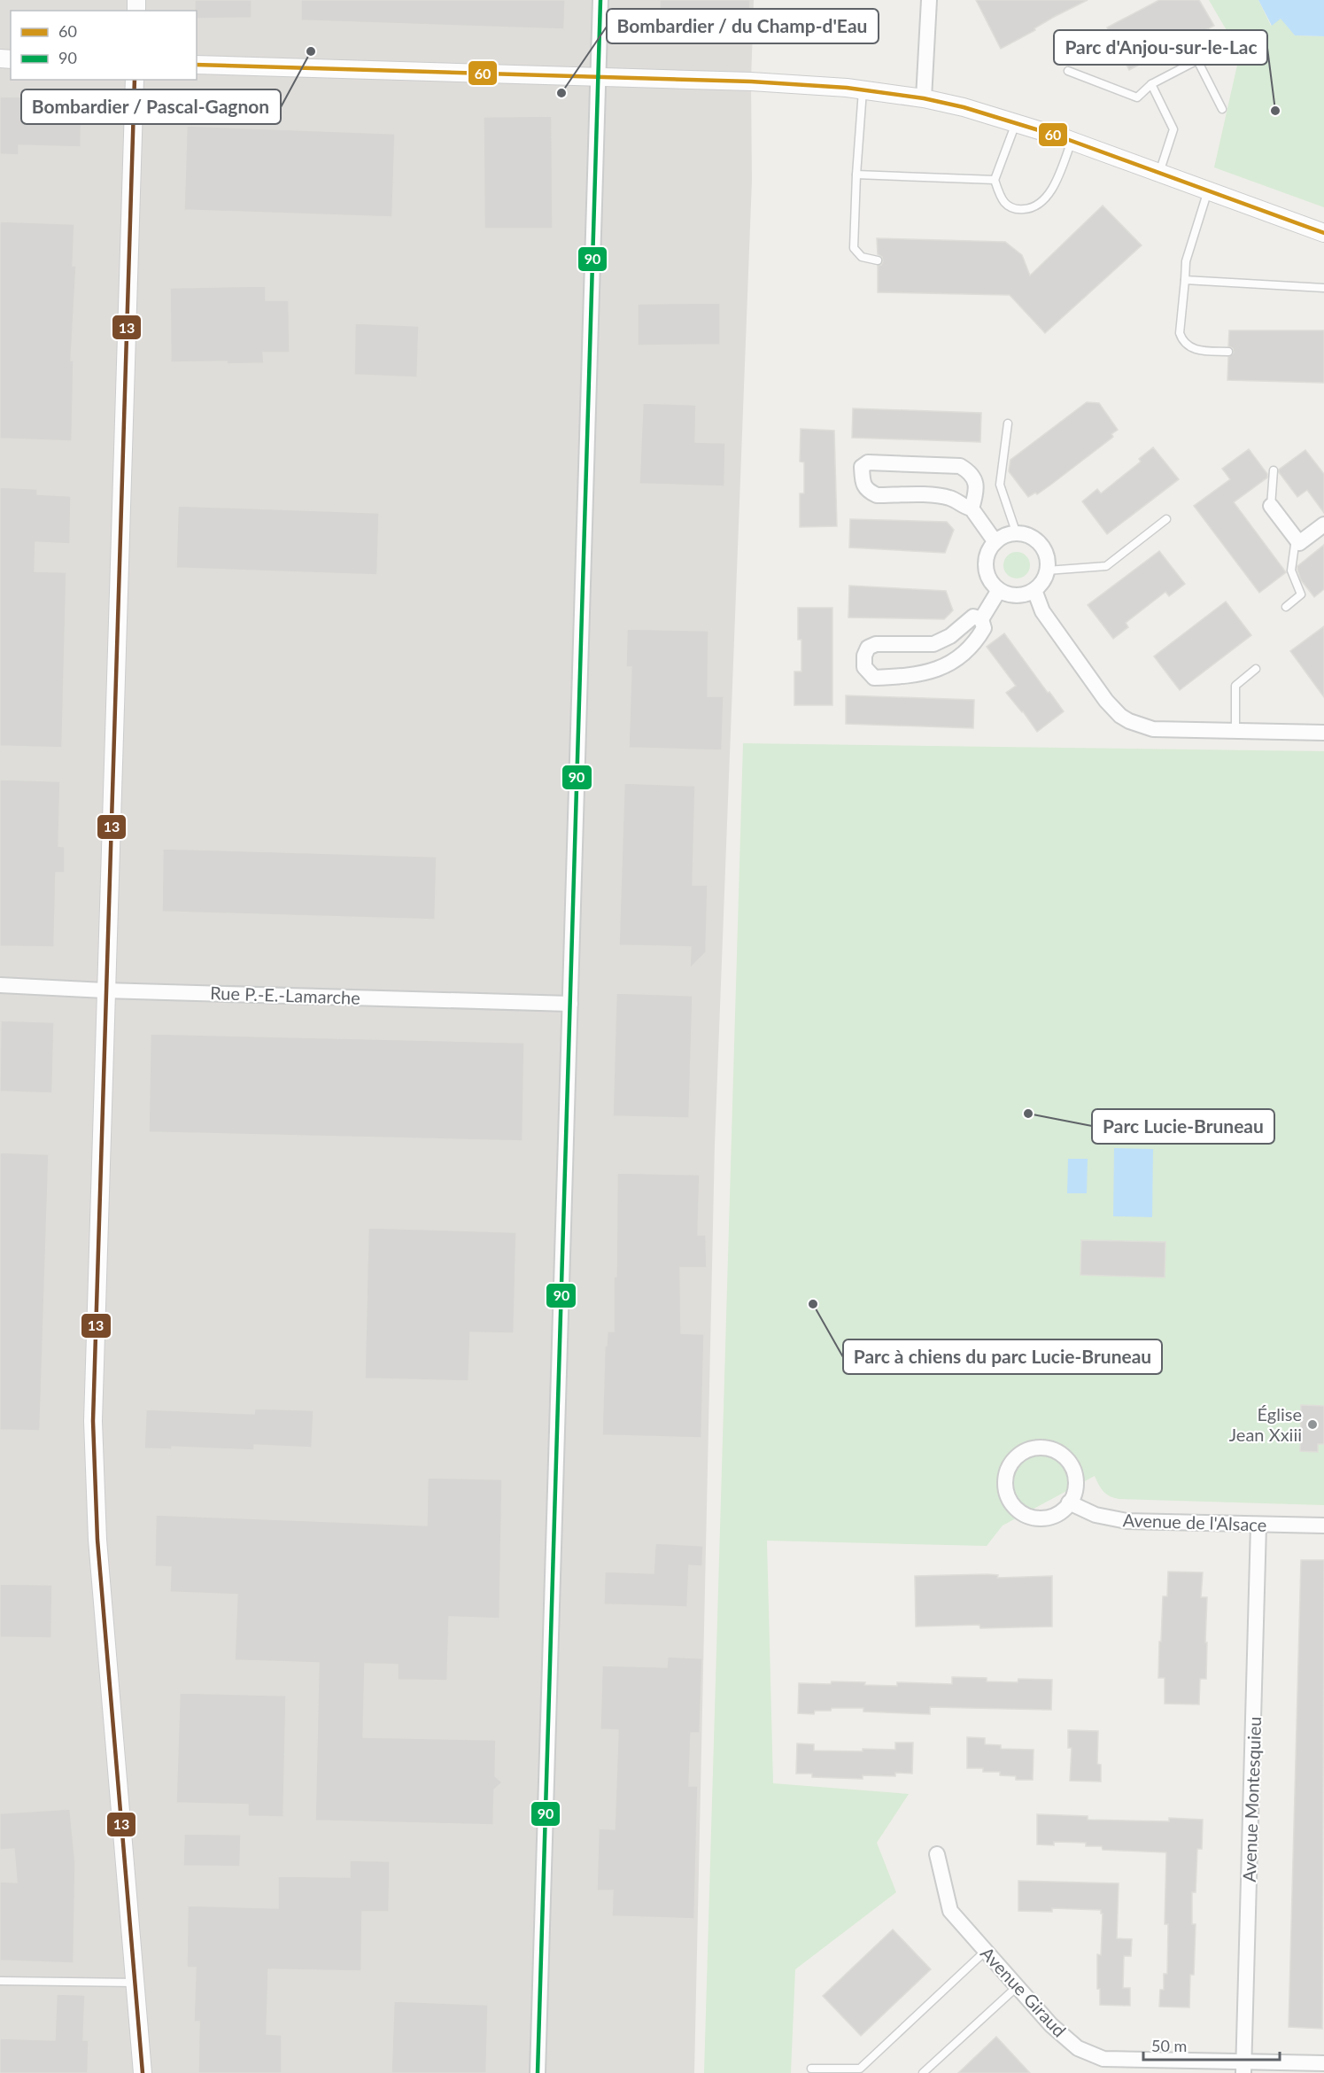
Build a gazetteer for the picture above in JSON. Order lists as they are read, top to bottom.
{
  "streets": {
    "street": [
      "Rue P.-E.-Lamarche",
      "Avenue de l'Alsace",
      "Avenue Montesquieu",
      "Avenue Giraud"
    ]
  },
  "crossings": [
    ["Avenue de l'Alsace", "Avenue Montesquieu"],
    ["Avenue Montesquieu", "Avenue Giraud"]
  ],
  "places": [
    "Bombardier / Pascal-Gagnon",
    "Bombardier / du Champ-d'Eau",
    "Parc d'Anjou-sur-le-Lac",
    "Parc Lucie-Bruneau",
    "Parc à chiens du parc Lucie-Bruneau",
    "Église Jean Xxiii"
  ],
  "lines": ["transit line 90", "transit line 60", "transit line 13"],
  "legend": ["60", "90"],
  "scale_bar": "50 m"
}
